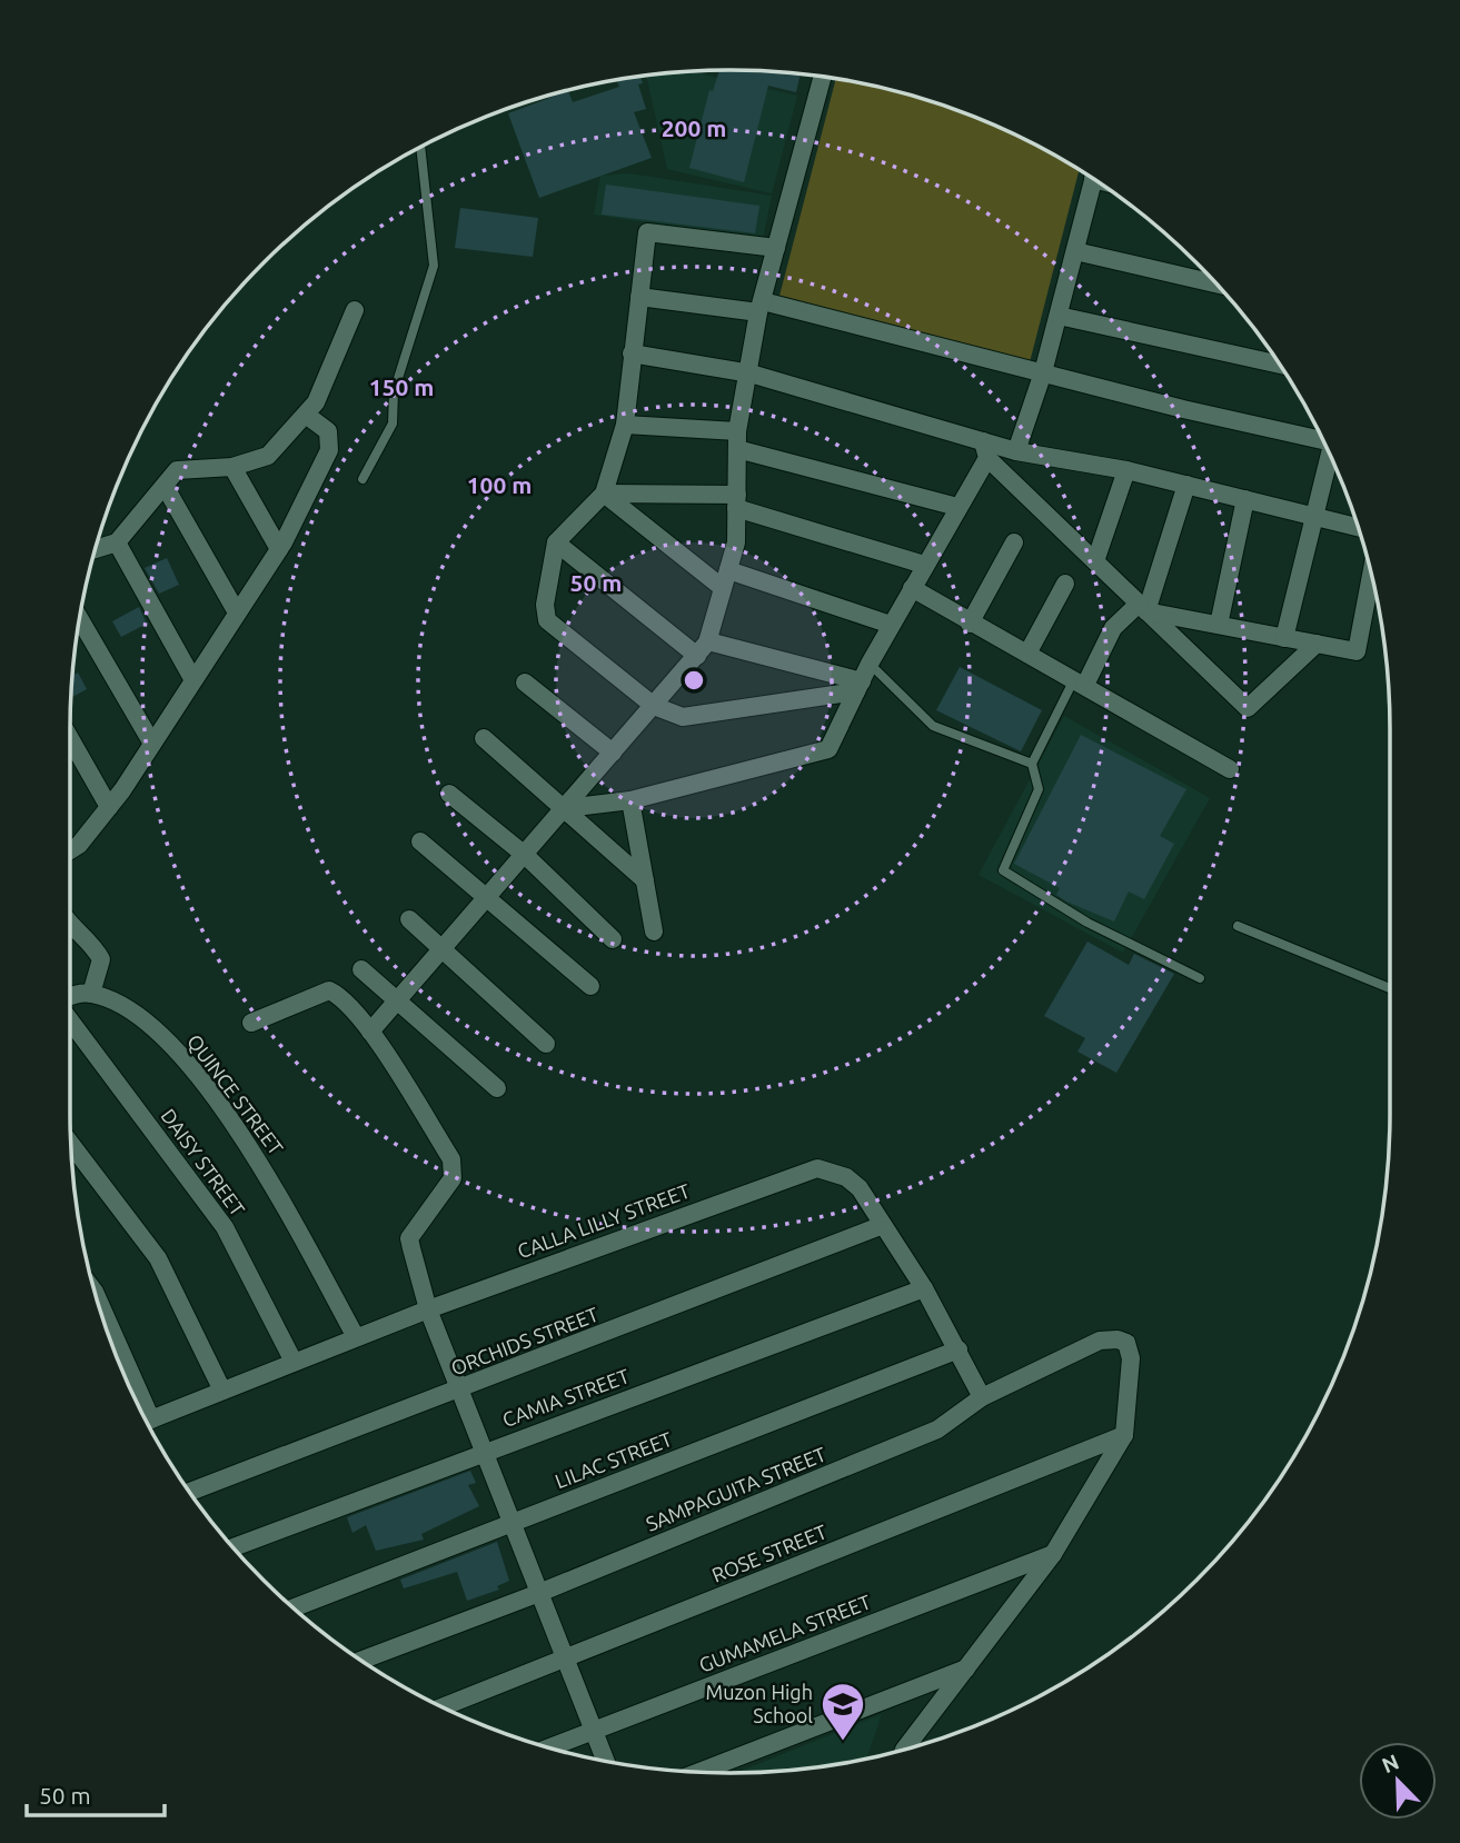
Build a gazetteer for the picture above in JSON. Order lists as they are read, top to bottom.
{
  "streets": {
    "street": [
      "QUINCE STREET",
      "DAISY STREET",
      "CALLA LILLY STREET",
      "ORCHIDS STREET",
      "CAMIA STREET",
      "LILAC STREET",
      "SAMPAGUITA STREET",
      "ROSE STREET",
      "GUMAMELA STREET"
    ]
  },
  "crossings": [
    ["QUINCE STREET", "CALLA LILLY STREET"],
    ["DAISY STREET", "CALLA LILLY STREET"],
    ["CALLA LILLY STREET", "ORCHIDS STREET"],
    ["CALLA LILLY STREET", "CAMIA STREET"],
    ["CALLA LILLY STREET", "LILAC STREET"],
    ["CALLA LILLY STREET", "SAMPAGUITA STREET"],
    ["SAMPAGUITA STREET", "ROSE STREET"]
  ],
  "places": {
    "school or university": ["Muzon High School"]
  },
  "scale_bar": "50 m",
  "north": "top left",
  "rings": [
    "200 m",
    "150 m",
    "100 m",
    "50 m"
  ]
}
